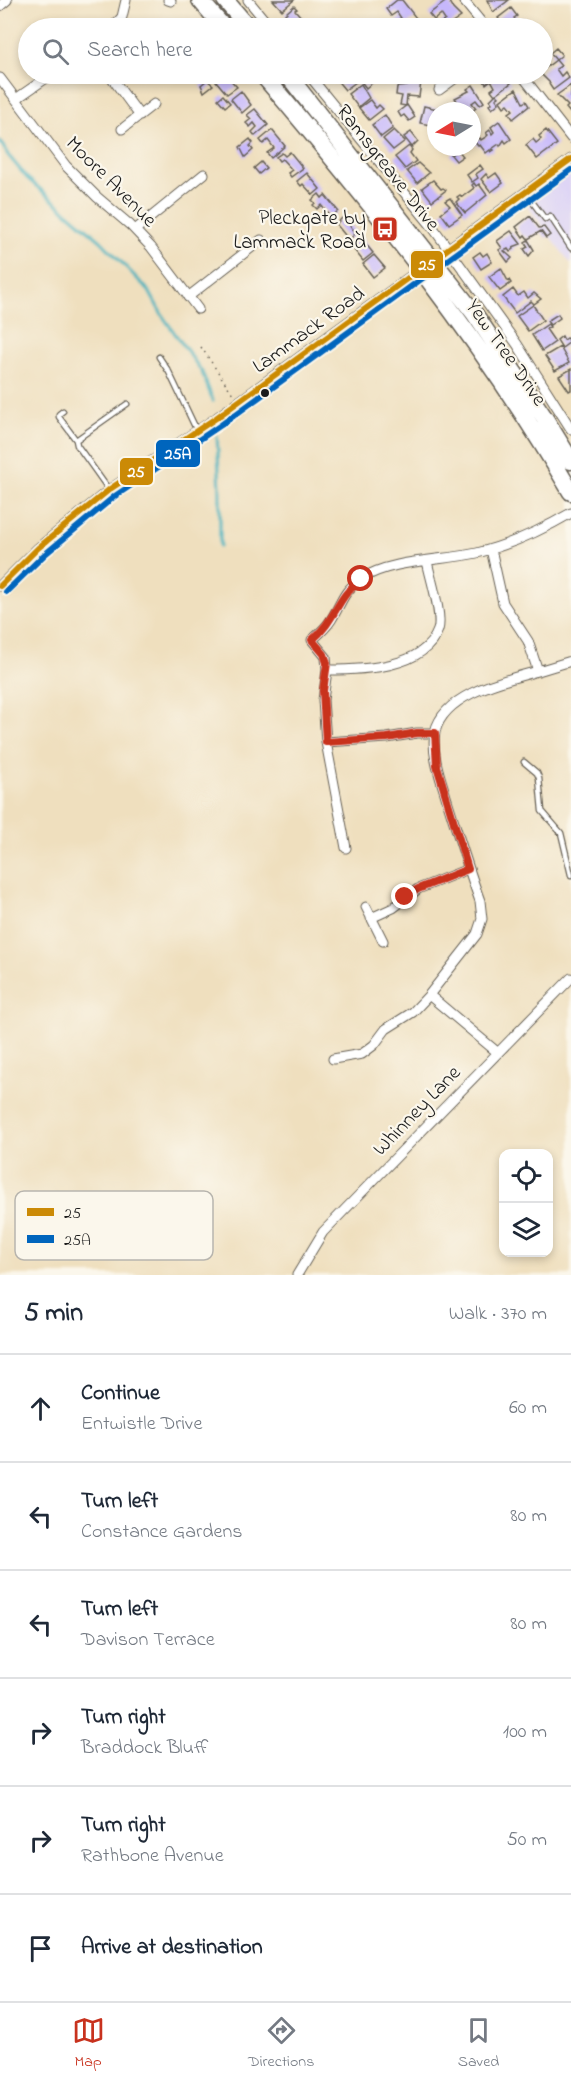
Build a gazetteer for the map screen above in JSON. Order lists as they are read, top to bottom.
{
  "streets": {
    "highway": ["Ramsgreave Drive", "Yew Tree Drive"],
    "street": ["Moore Avenue", "Lammack Road", "Whinney Lane"]
  },
  "crossings": [
    ["Ramsgreave Drive", "Lammack Road"],
    ["Ramsgreave Drive", "Yew Tree Drive"],
    ["Lammack Road", "Yew Tree Drive"]
  ],
  "places": {
    "bus stop": ["Pleckgate by Lammack Road"]
  },
  "lines": ["transit line 25", "transit line 25A"],
  "legend": ["25", "25A"],
  "north": "left",
  "page": {
    "search": "Search here",
    "heading": ["5 min", "Walk · 370 m"],
    "list": [
      ["Continue", "Entwistle Drive", "60 m"],
      ["Turn left", "Constance Gardens", "80 m"],
      ["Turn left", "Davison Terrace", "80 m"],
      ["Turn right", "Braddock Bluff", "100 m"],
      ["Turn right", "Rathbone Avenue", "50 m"],
      "Arrive at destination"
    ],
    "nav": ["Map", "Directions", "Saved"]
  }
}
